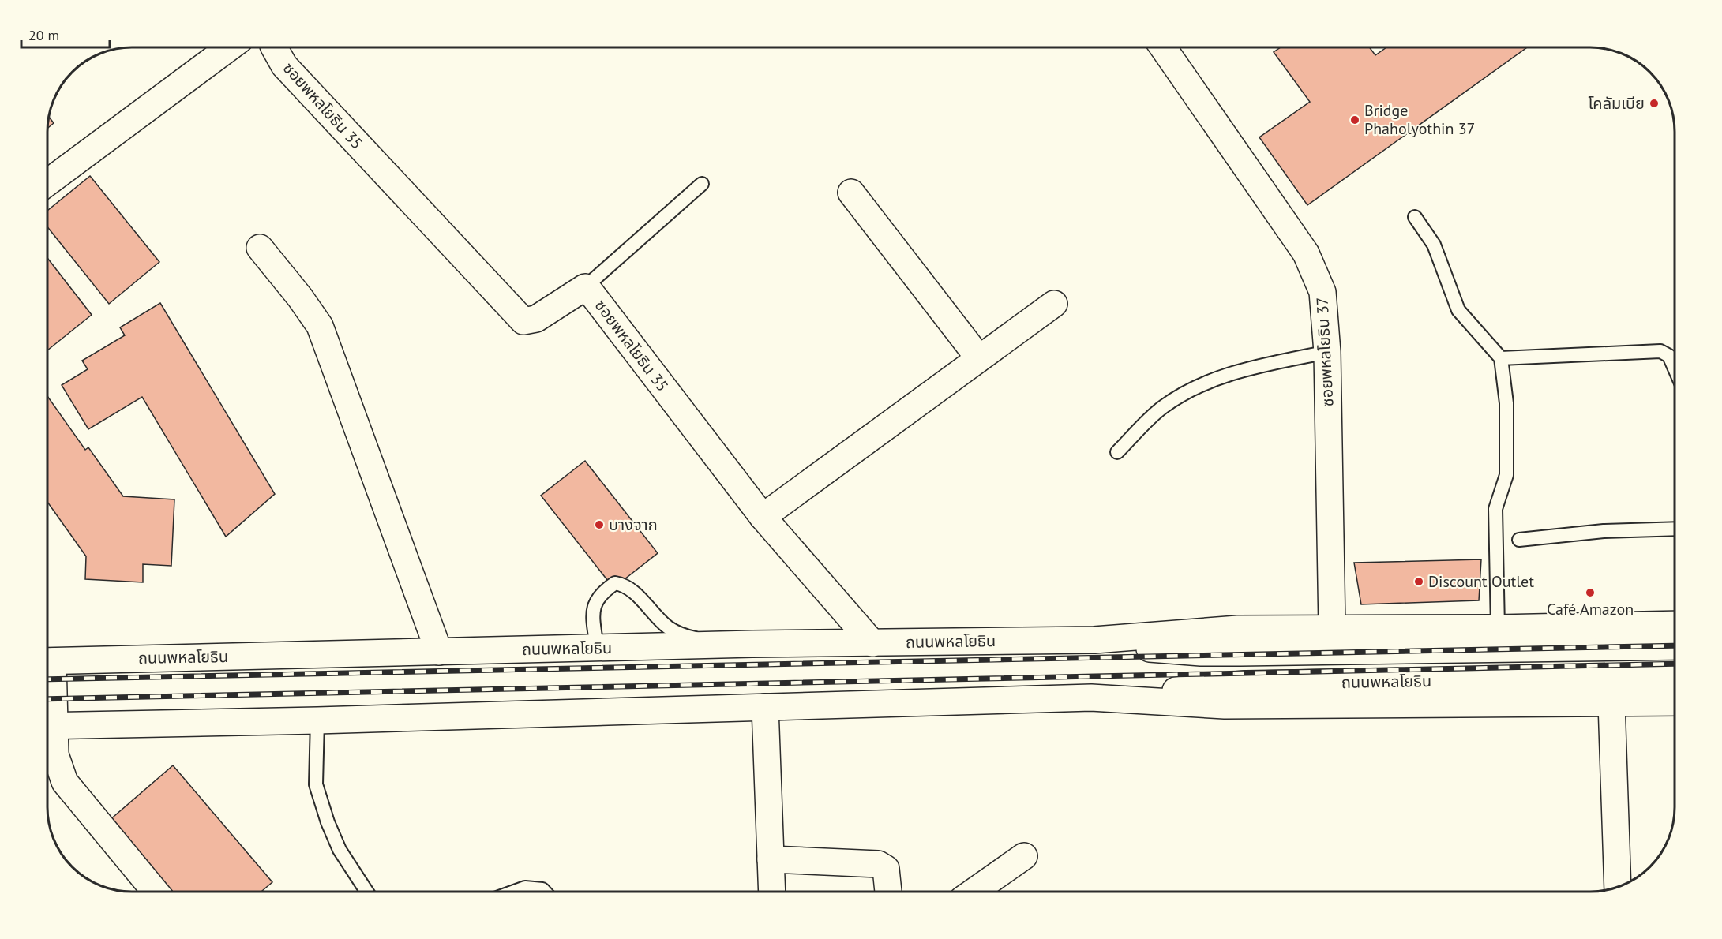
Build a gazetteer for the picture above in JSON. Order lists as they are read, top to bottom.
{
  "streets": {
    "main road": ["ซอยพหลโยธิน 35", "ซอยพหลโยธิน 37", "ถนนพหลโยธิน"]
  },
  "crossings": [
    ["ซอยพหลโยธิน 35", "ถนนพหลโยธิน"],
    ["ซอยพหลโยธิน 37", "ถนนพหลโยธิน"]
  ],
  "places": [
    "โคลัมเบีย",
    "Bridge Phaholyothin 37",
    "บางจาก",
    "Discount Outlet",
    "Café Amazon"
  ],
  "scale_bar": "20 m"
}
